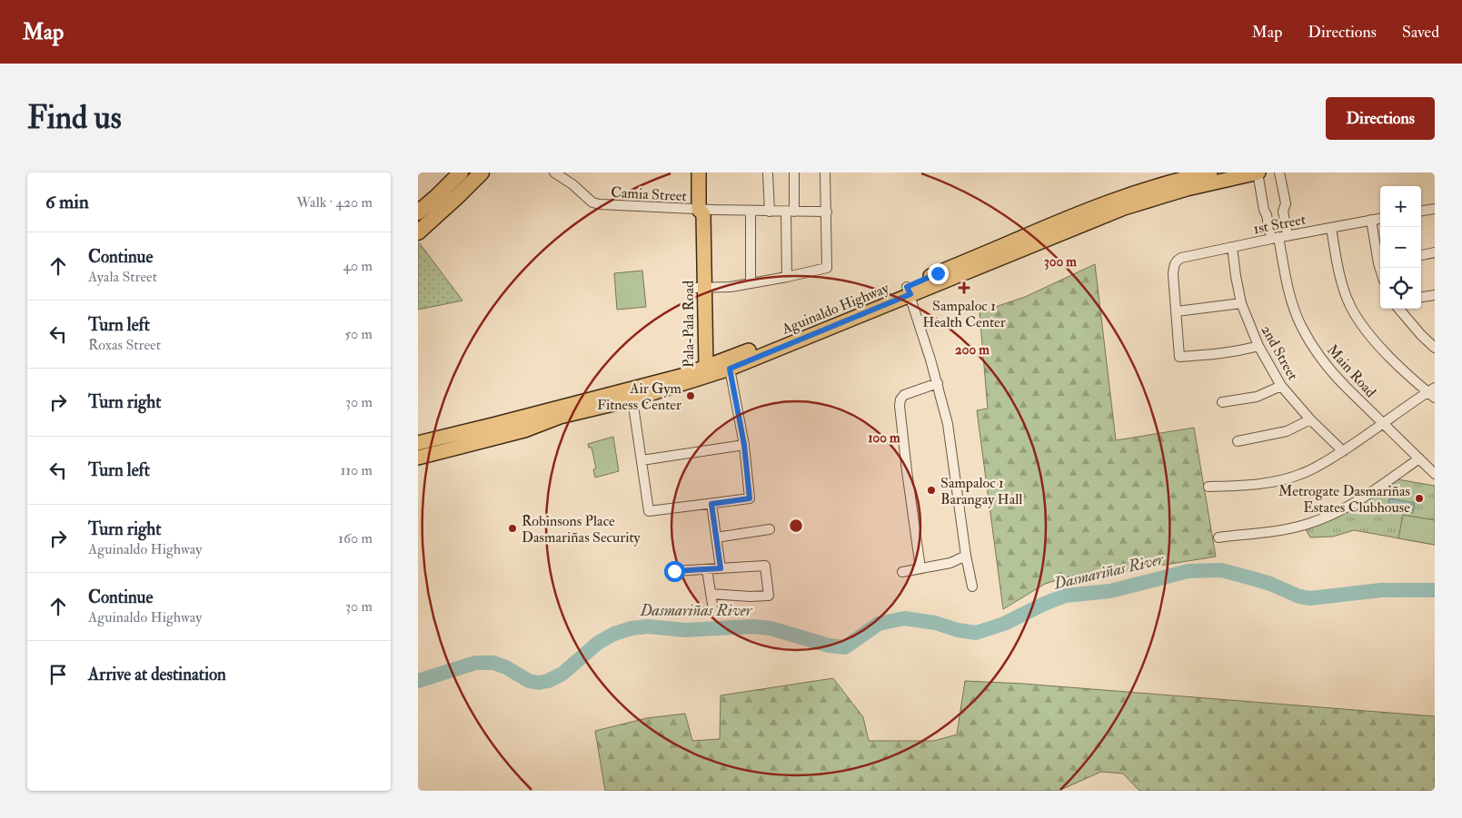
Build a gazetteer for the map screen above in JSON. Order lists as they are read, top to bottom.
{
  "streets": {
    "main road": ["Aguinaldo Highway", "Pala-Pala Road"],
    "street": [
      "Camia Street",
      "1st Street",
      "2nd Street",
      "Main Road"
    ]
  },
  "crossings": [
    ["Camia Street", "Pala-Pala Road"],
    ["1st Street", "2nd Street"],
    ["1st Street", "Main Road"],
    ["Aguinaldo Highway", "Pala-Pala Road"],
    ["Aguinaldo Highway", "Main Road"]
  ],
  "water": ["Dasmariñas River"],
  "places": {
    "health": ["Sampaloc 1 Health Center"],
    "other": [
      "Air Gym Fitness Center",
      "Sampaloc 1 Barangay Hall",
      "Metrogate Dasmariñas Estates Clubhouse",
      "Robinsons Place Dasmariñas Security"
    ]
  },
  "page": {
    "header": "Map",
    "nav": ["Map", "Directions", "Saved"],
    "buttons": "Directions",
    "title": "Find us",
    "heading": ["6 min", "Walk · 420 m"],
    "map_buttons": ["+", "−"],
    "list": [
      ["Continue", "Ayala Street", "40 m"],
      ["Turn left", "Roxas Street", "50 m"],
      ["Turn right", "30 m"],
      ["Turn left", "110 m"],
      ["Turn right", "Aguinaldo Highway", "160 m"],
      ["Continue", "Aguinaldo Highway", "30 m"],
      "Arrive at destination"
    ]
  },
  "rings": ["300 m", "200 m", "100 m"]
}
